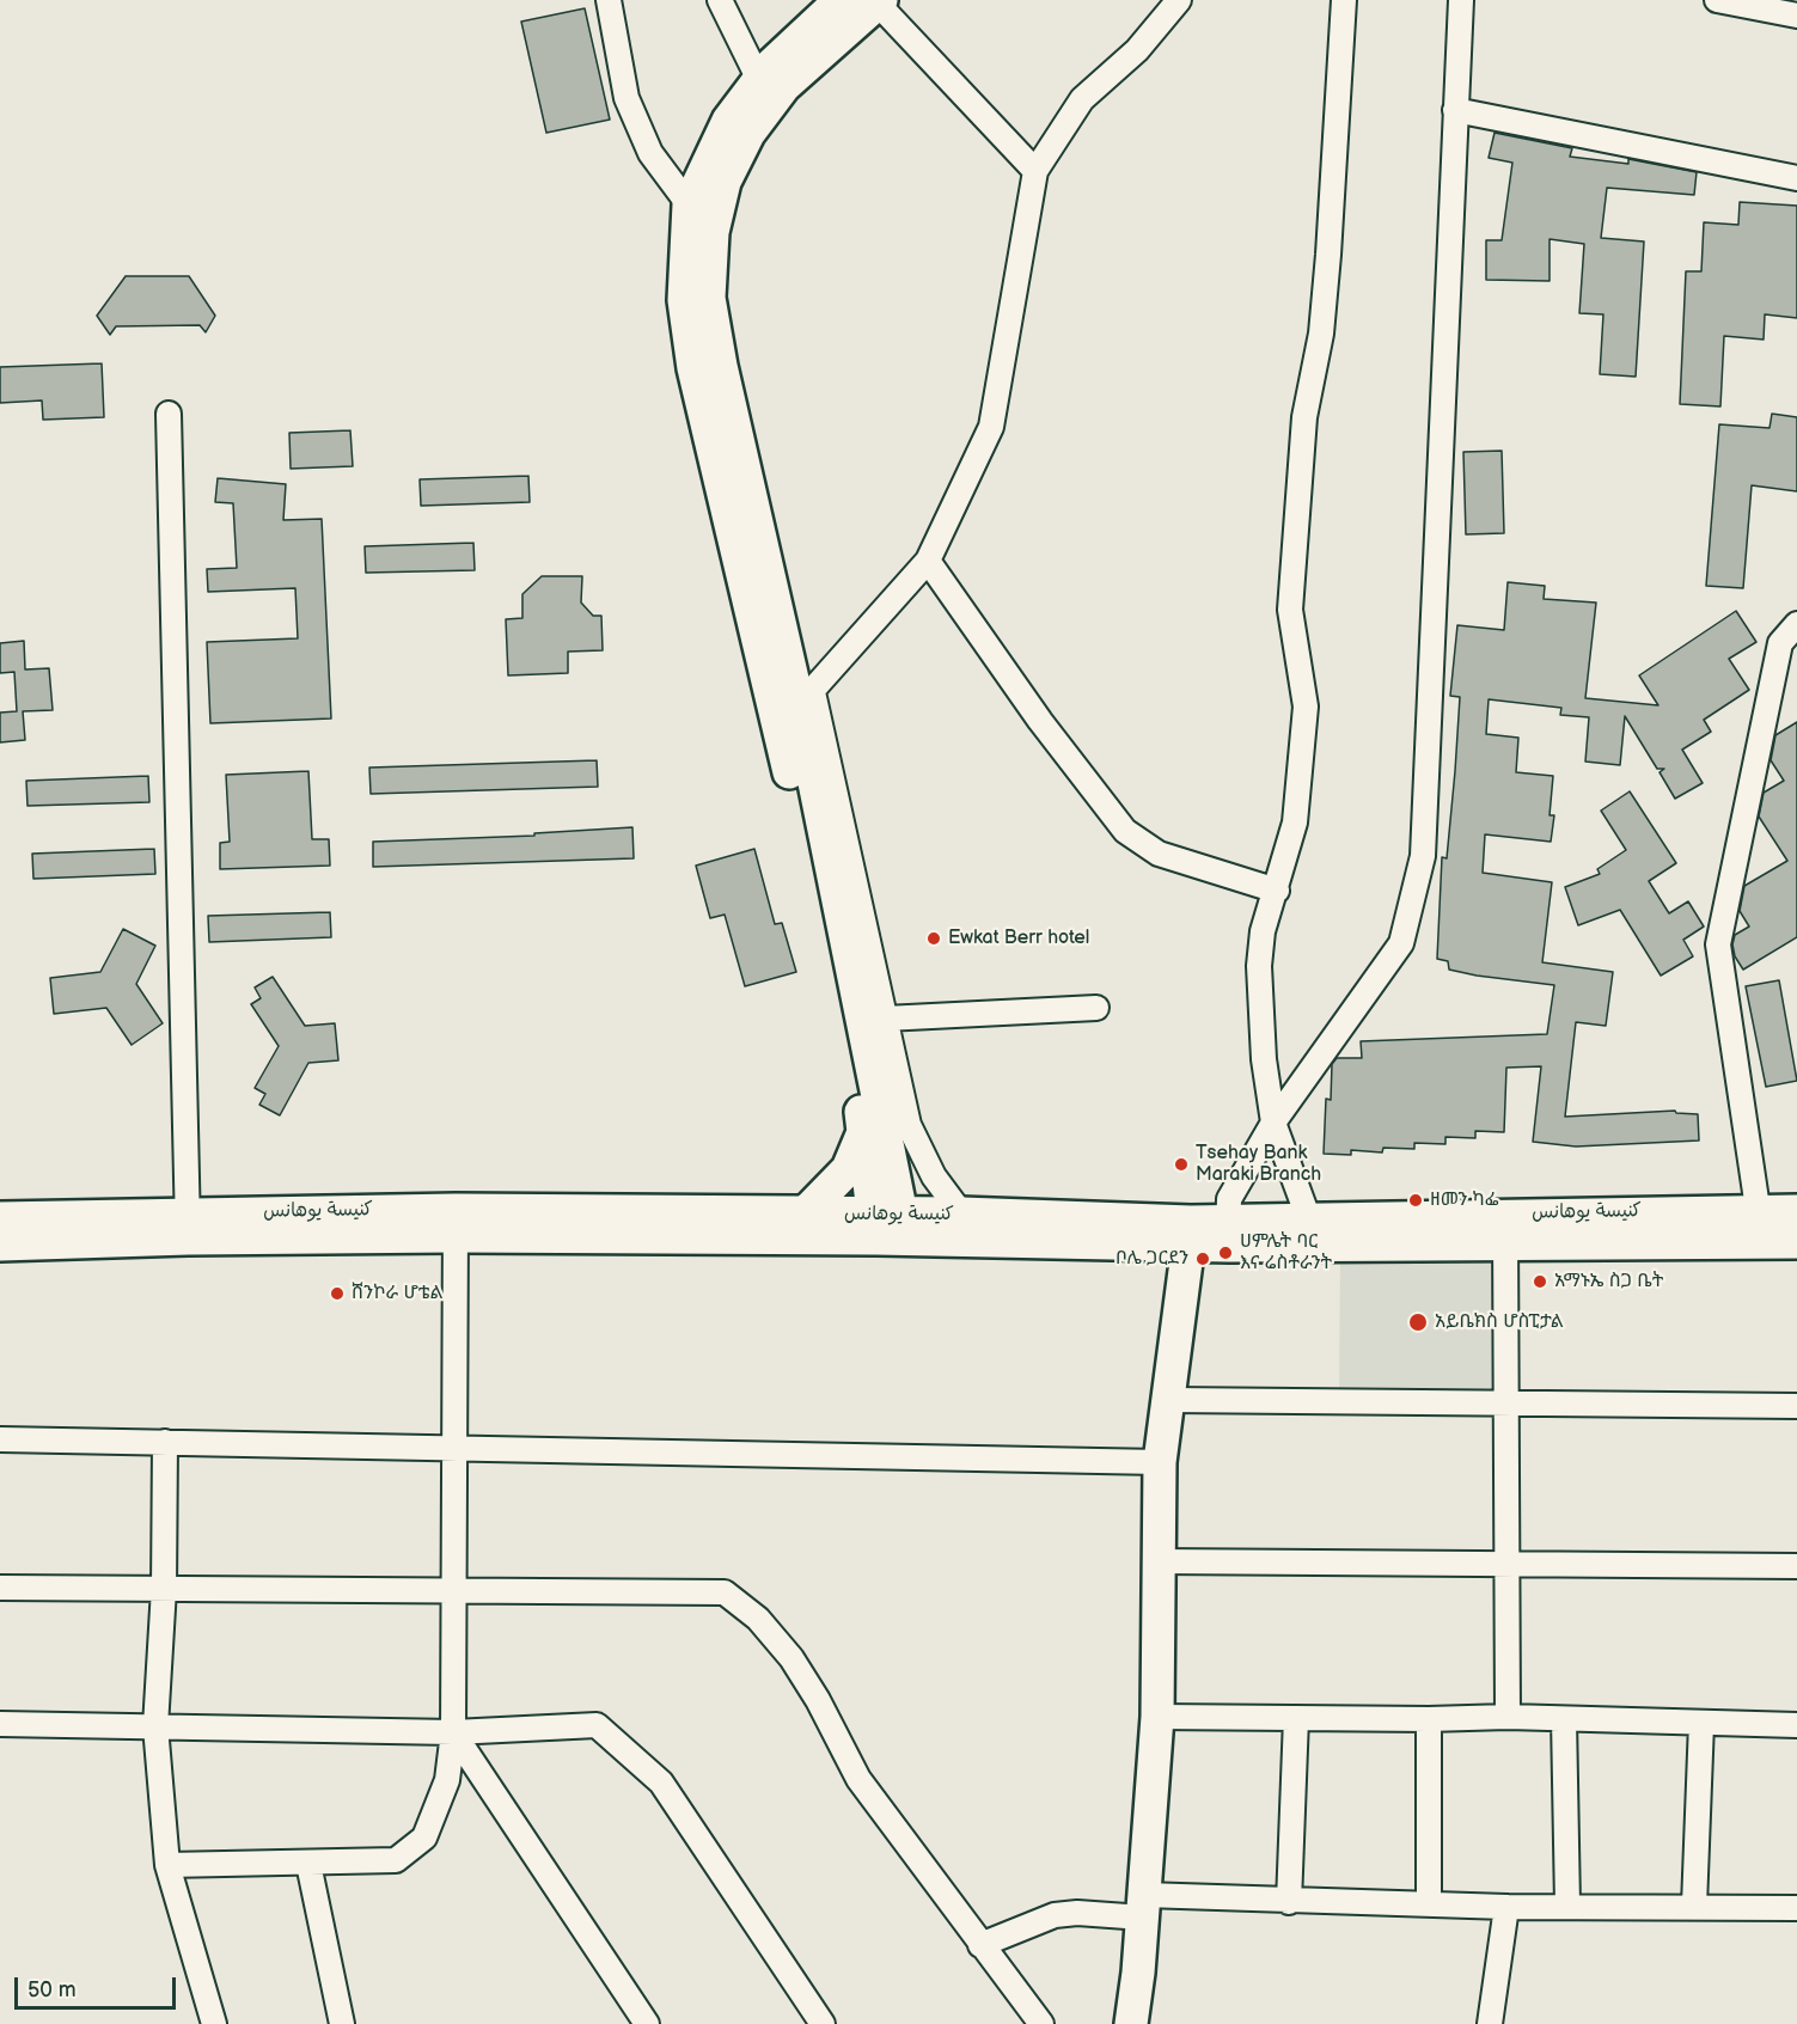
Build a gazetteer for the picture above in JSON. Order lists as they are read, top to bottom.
{
  "streets": {
    "street": ["كنيسة يوهانس"]
  },
  "places": [
    "Ewkat Berr hotel",
    "Tsehay Bank Maraki Branch",
    "ዘመን ካፌ",
    "ሀምሌት ባር እና ሬስቶራንት",
    "ቦሌ ጋርደን",
    "አማኑኤ ስጋ ቤት",
    "ሸንኮራ ሆቴል",
    "አይቤክስ ሆስፒታል"
  ],
  "scale_bar": "50 m"
}
